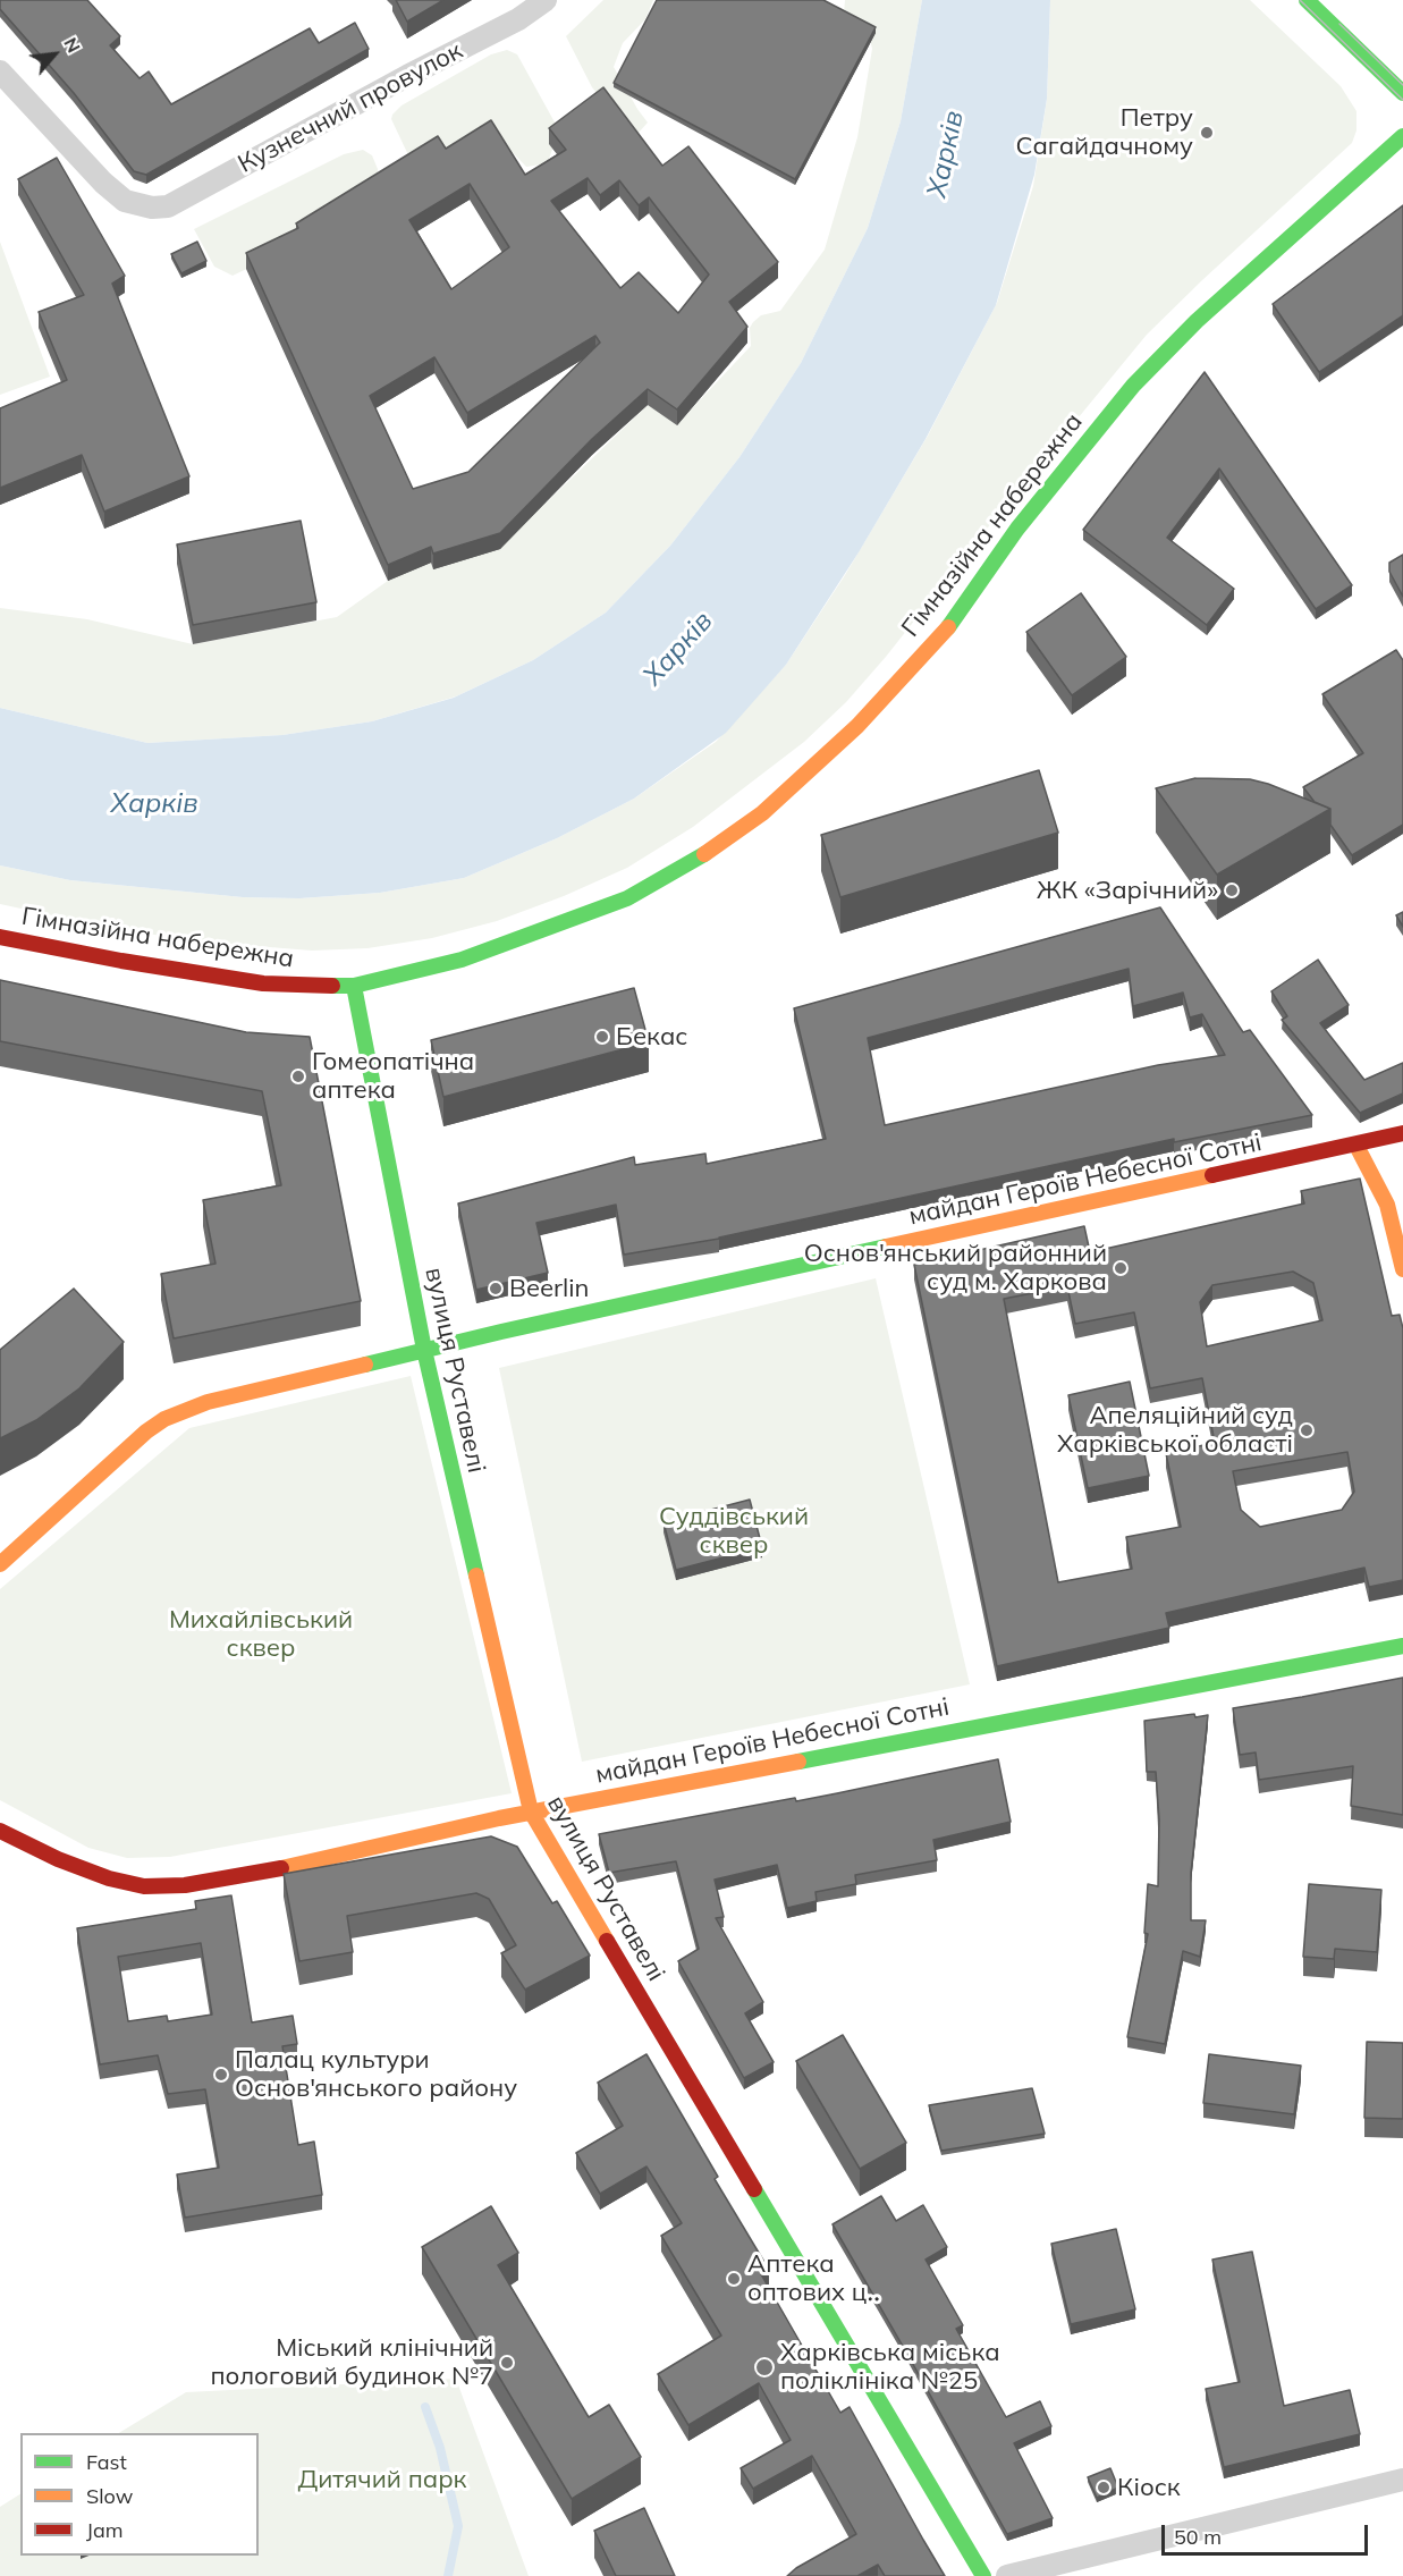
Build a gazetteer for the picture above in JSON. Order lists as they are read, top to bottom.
{
  "streets": {
    "main road": ["Гімназійна набережна", "майдан Героїв Небесної Сотні", "вулиця Руставелі"],
    "street": ["Кузнечний провулок"]
  },
  "crossings": [
    ["Гімназійна набережна", "вулиця Руставелі"],
    ["майдан Героїв Небесної Сотні", "вулиця Руставелі"]
  ],
  "water": ["Харків"],
  "parks": ["Суддівський сквер", "Михайлівський сквер", "Дитячий парк"],
  "places": [
    "Петру Сагайдачному",
    "ЖК «Зарічний»",
    "Бекас",
    "Гомеопатічна аптека",
    "Основ'янський районний суд м. Харкова",
    "Beеrlin",
    "Апеляційний суд Харківської області",
    "Палац культури Основ'янського району",
    "Аптека оптових ц‥",
    "Міський клінічний пологовий будинок №7",
    "Харківська міська поліклініка №25",
    "Кіоск"
  ],
  "legend": ["Fast", "Slow", "Jam"],
  "scale_bar": "50 m",
  "north": "top right"
}
